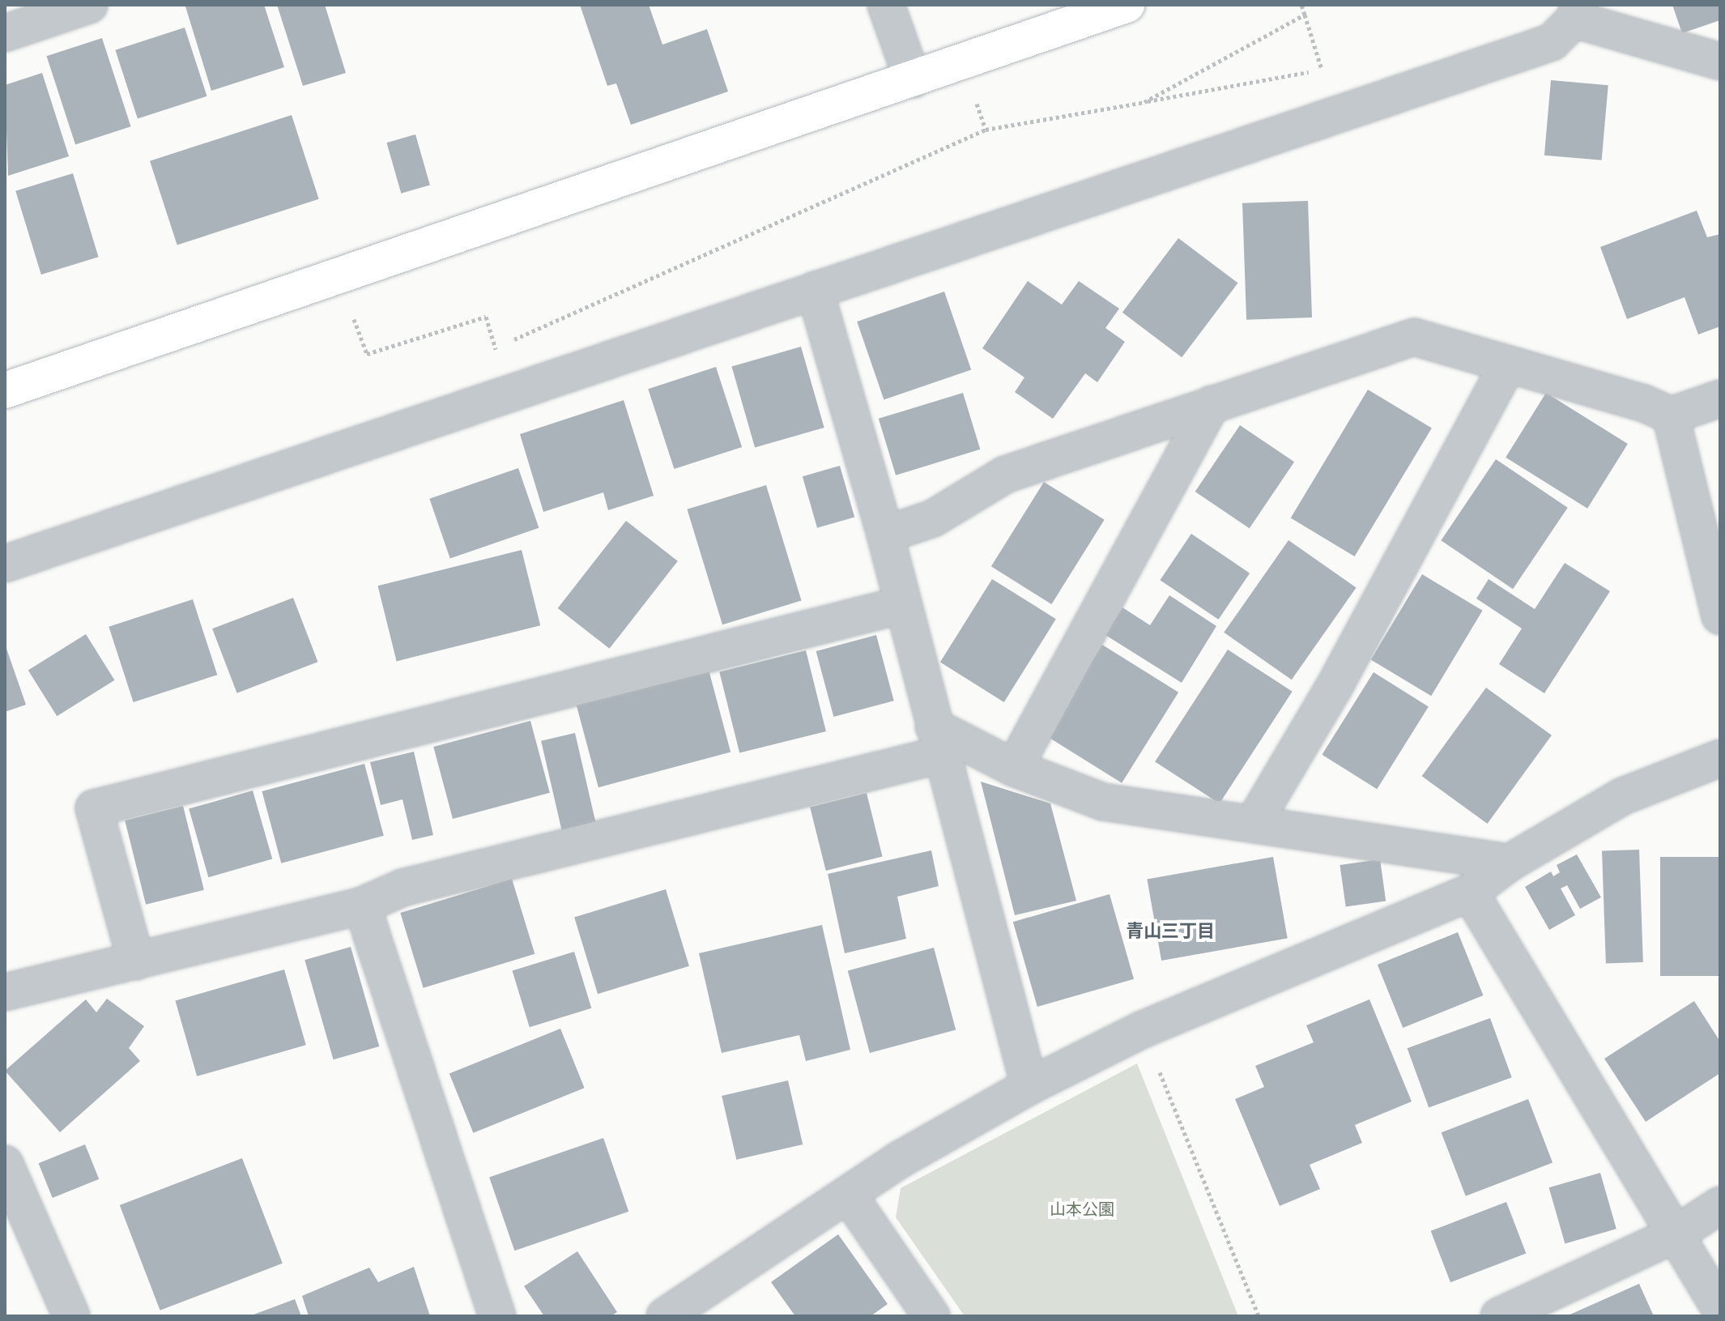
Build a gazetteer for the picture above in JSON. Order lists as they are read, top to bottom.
{
  "districts": ["青山三丁目"],
  "parks": ["山本公園"]
}
